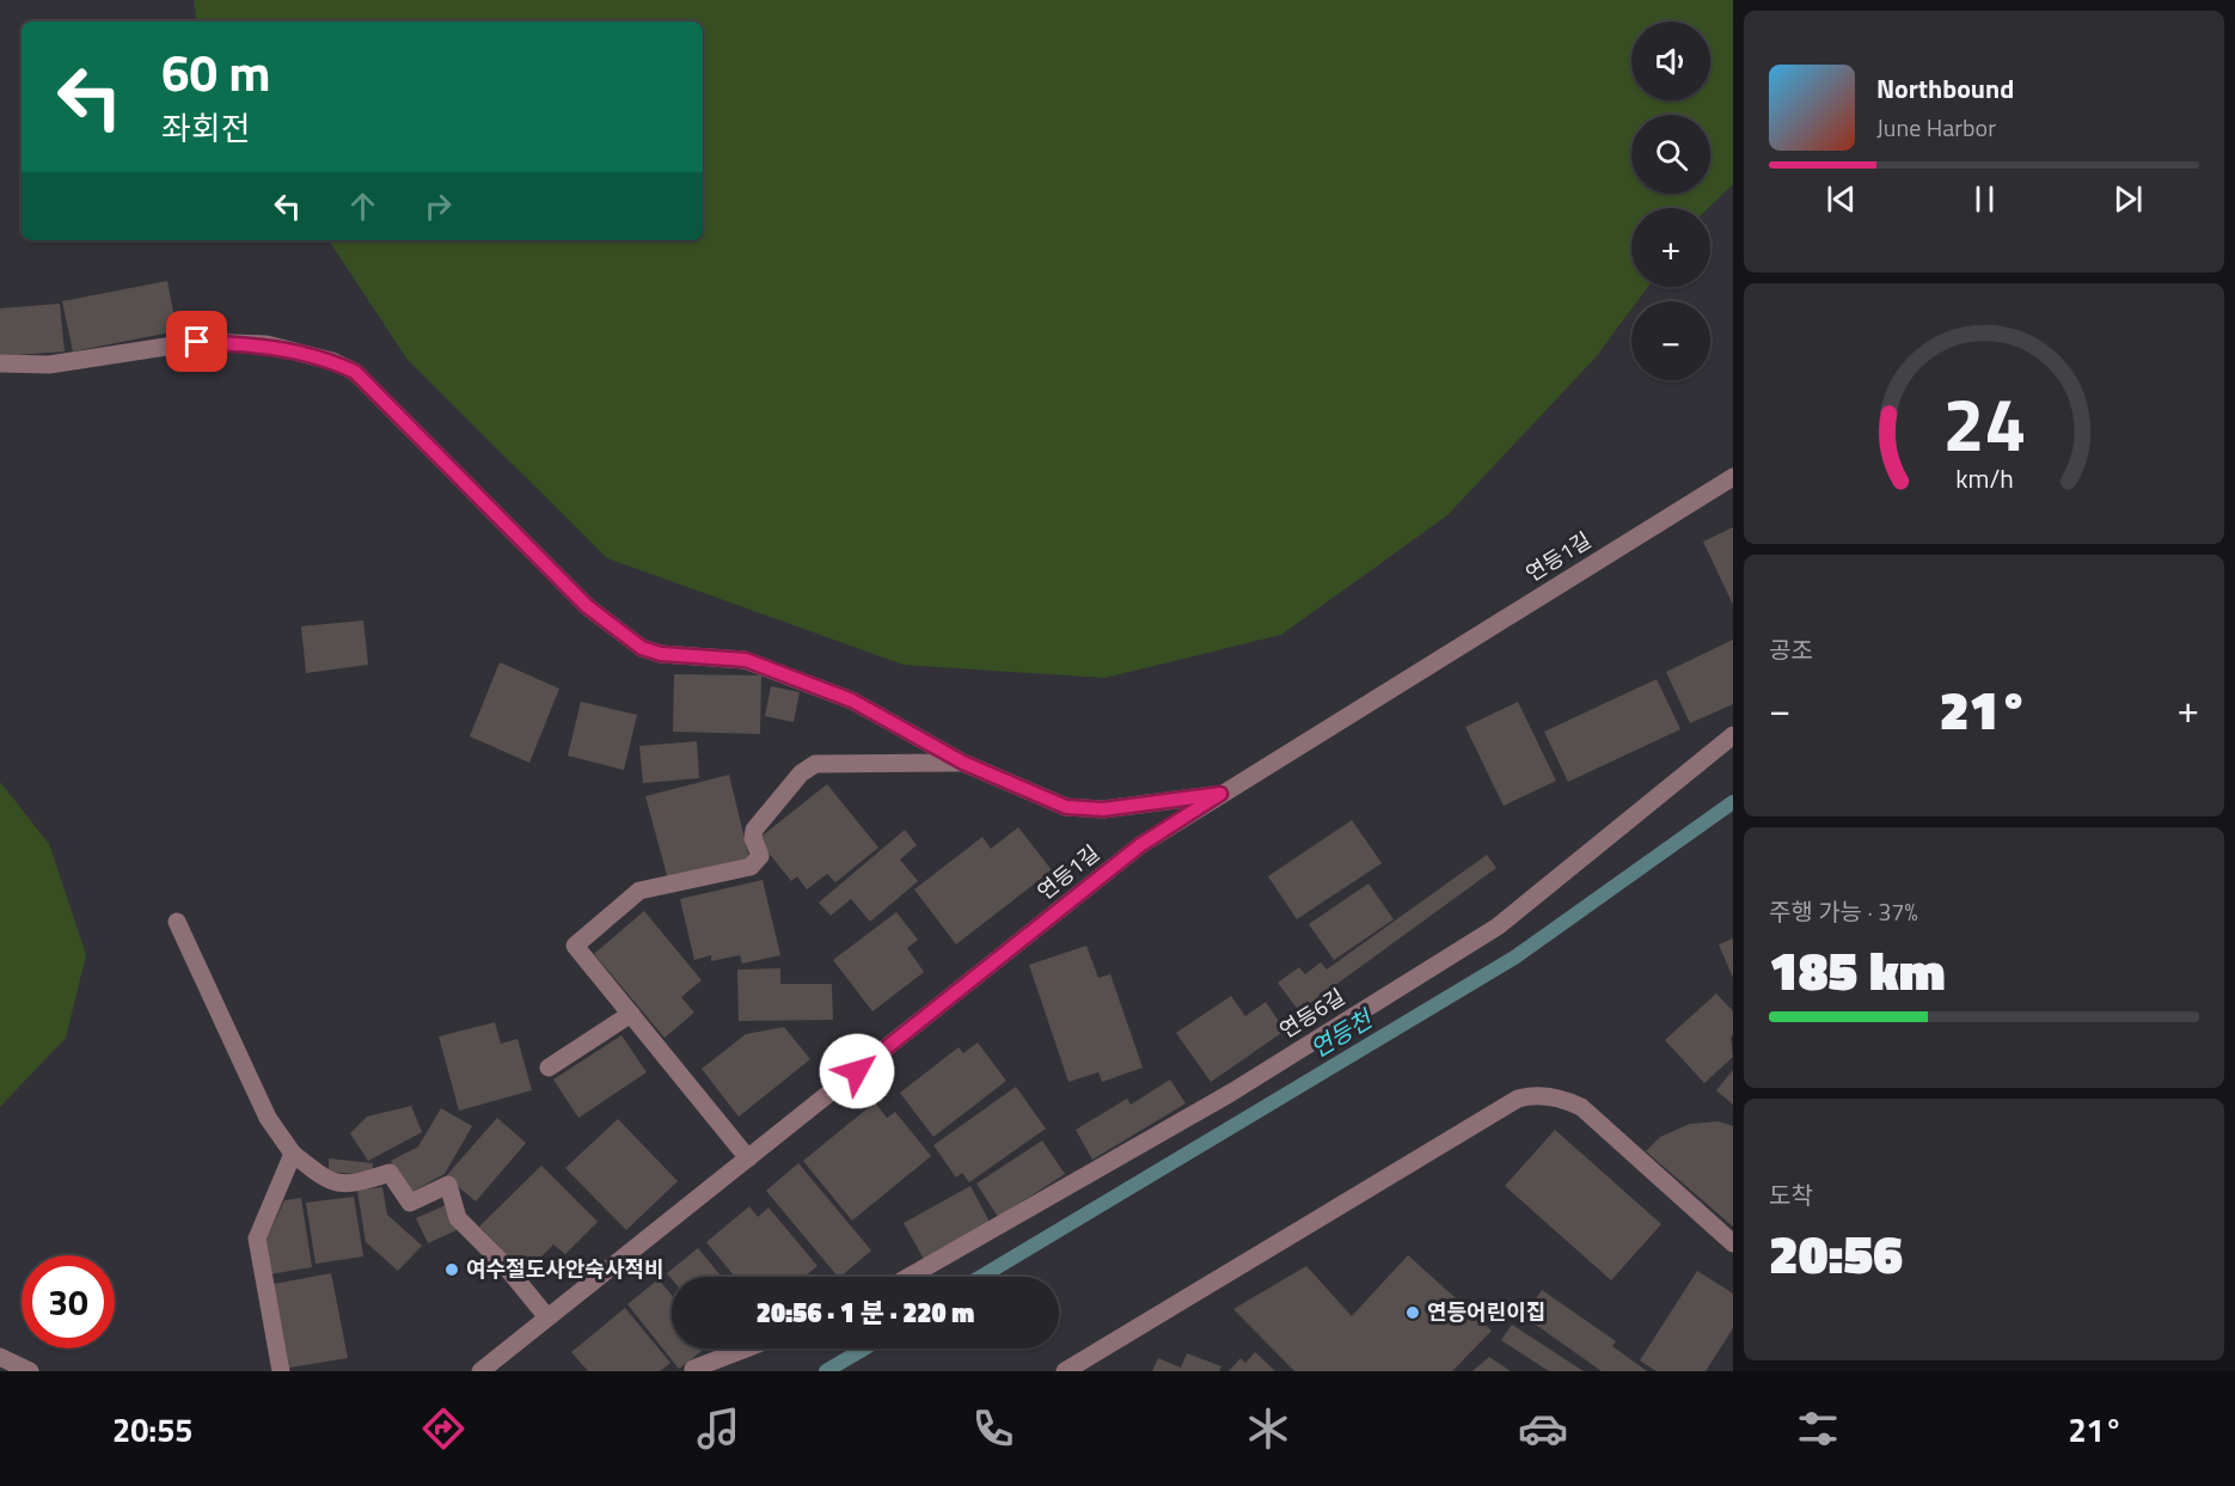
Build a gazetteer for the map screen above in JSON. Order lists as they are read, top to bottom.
{
  "streets": {
    "street": ["연등1길", "연등6길"]
  },
  "water": ["연등천"],
  "places": ["여수절도사안숙사적비", "연등어린이집"],
  "page": {
    "map_buttons": ["+", "−"],
    "turn": ["60 m", "좌회전"],
    "song": ["Northbound", "June Harbor"],
    "tile": [
      "공조",
      ["주행 가능 · 37%", "185 km"],
      ["도착", "20:56"]
    ],
    "heat": ["−", "21°", "+"],
    "limit": "30",
    "trip": "20:56 · 1 분 · 220 m",
    "tabs": ["20:55", "21°"],
    "gauge": ["24", "km/h"]
  }
}
